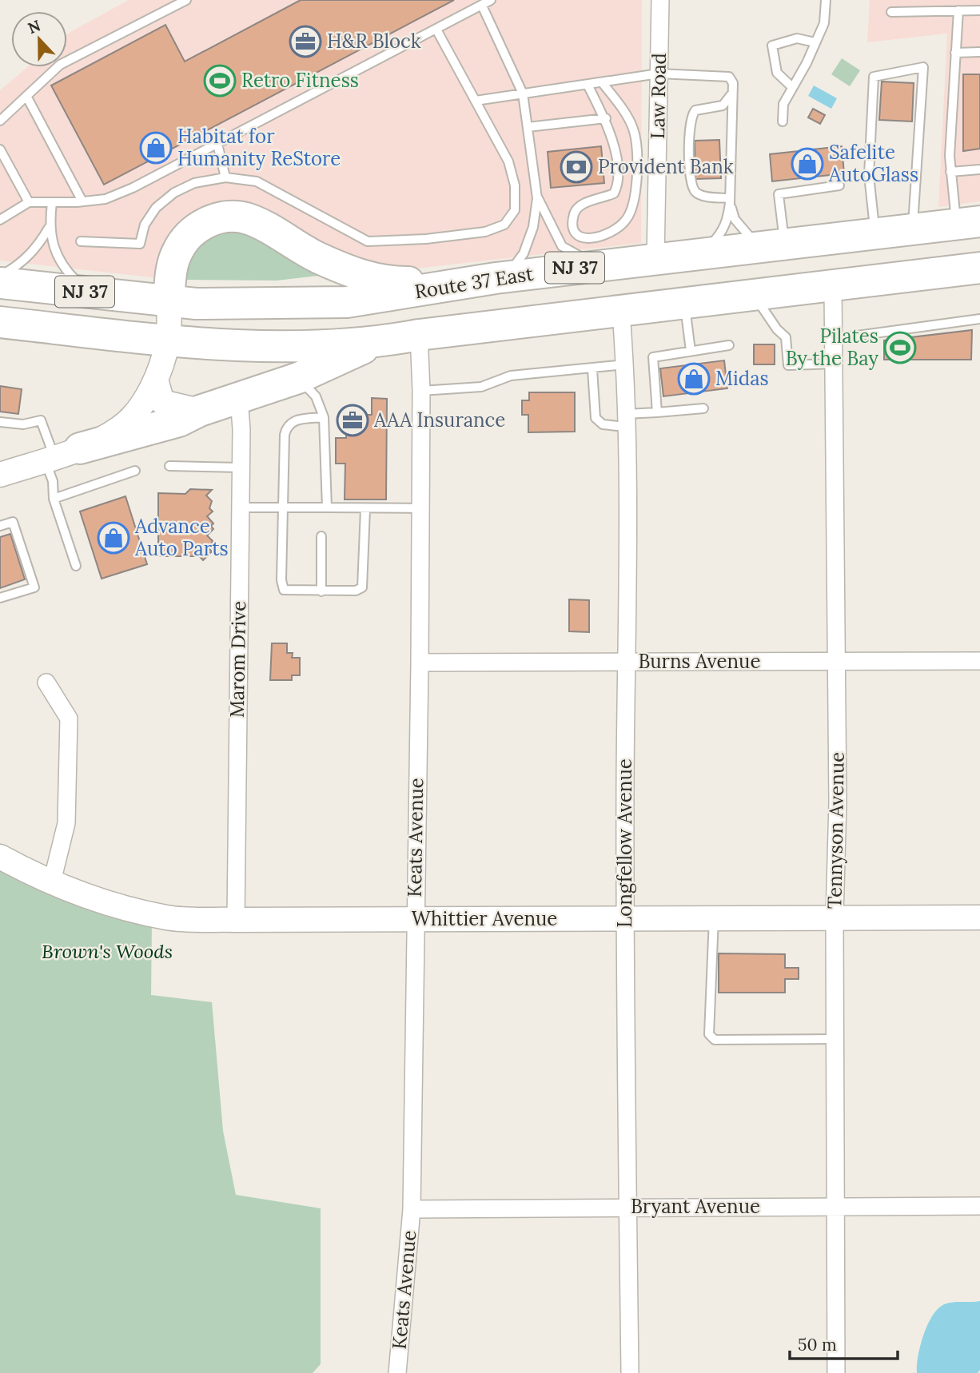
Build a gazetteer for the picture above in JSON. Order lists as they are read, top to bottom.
{
  "streets": {
    "highway": ["NJ 37", "Route 37 East"],
    "street": [
      "Law Road",
      "Marom Drive",
      "Burns Avenue",
      "Tennyson Avenue",
      "Keats Avenue",
      "Longfellow Avenue",
      "Whittier Avenue",
      "Bryant Avenue"
    ]
  },
  "crossings": [
    ["Law Road", "Route 37 East"],
    ["NJ 37", "Tennyson Avenue"],
    ["NJ 37", "Keats Avenue"],
    ["NJ 37", "Longfellow Avenue"],
    ["Marom Drive", "Whittier Avenue"],
    ["Burns Avenue", "Tennyson Avenue"],
    ["Burns Avenue", "Keats Avenue"],
    ["Burns Avenue", "Longfellow Avenue"],
    ["Tennyson Avenue", "Whittier Avenue"],
    ["Tennyson Avenue", "Bryant Avenue"],
    ["Keats Avenue", "Whittier Avenue"],
    ["Keats Avenue", "Bryant Avenue"],
    ["Longfellow Avenue", "Whittier Avenue"],
    ["Longfellow Avenue", "Bryant Avenue"]
  ],
  "parks": ["Brown's Woods"],
  "places": {
    "office": ["H&R Block", "AAA Insurance"],
    "sports": ["Retro Fitness", "Pilates By the Bay"],
    "shop": [
      "Habitat for Humanity ReStore",
      "Safelite AutoGlass",
      "Midas",
      "Advance Auto Parts"
    ],
    "bank": ["Provident Bank"]
  },
  "scale_bar": "50 m",
  "north": "top"
}
